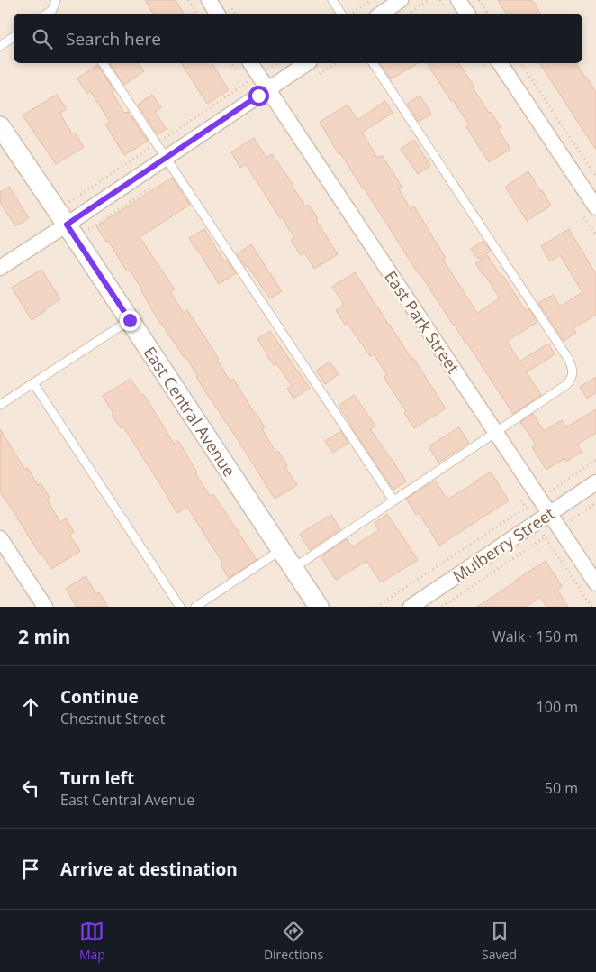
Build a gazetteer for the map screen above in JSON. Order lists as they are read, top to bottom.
{
  "streets": {
    "street": ["East Park Street", "East Central Avenue", "Mulberry Street"]
  },
  "crossings": [
    ["East Park Street", "Mulberry Street"]
  ],
  "page": {
    "search": "Search here",
    "heading": ["2 min", "Walk · 150 m"],
    "list": [
      ["Continue", "Chestnut Street", "100 m"],
      ["Turn left", "East Central Avenue", "50 m"],
      "Arrive at destination"
    ],
    "nav": ["Map", "Directions", "Saved"]
  }
}
